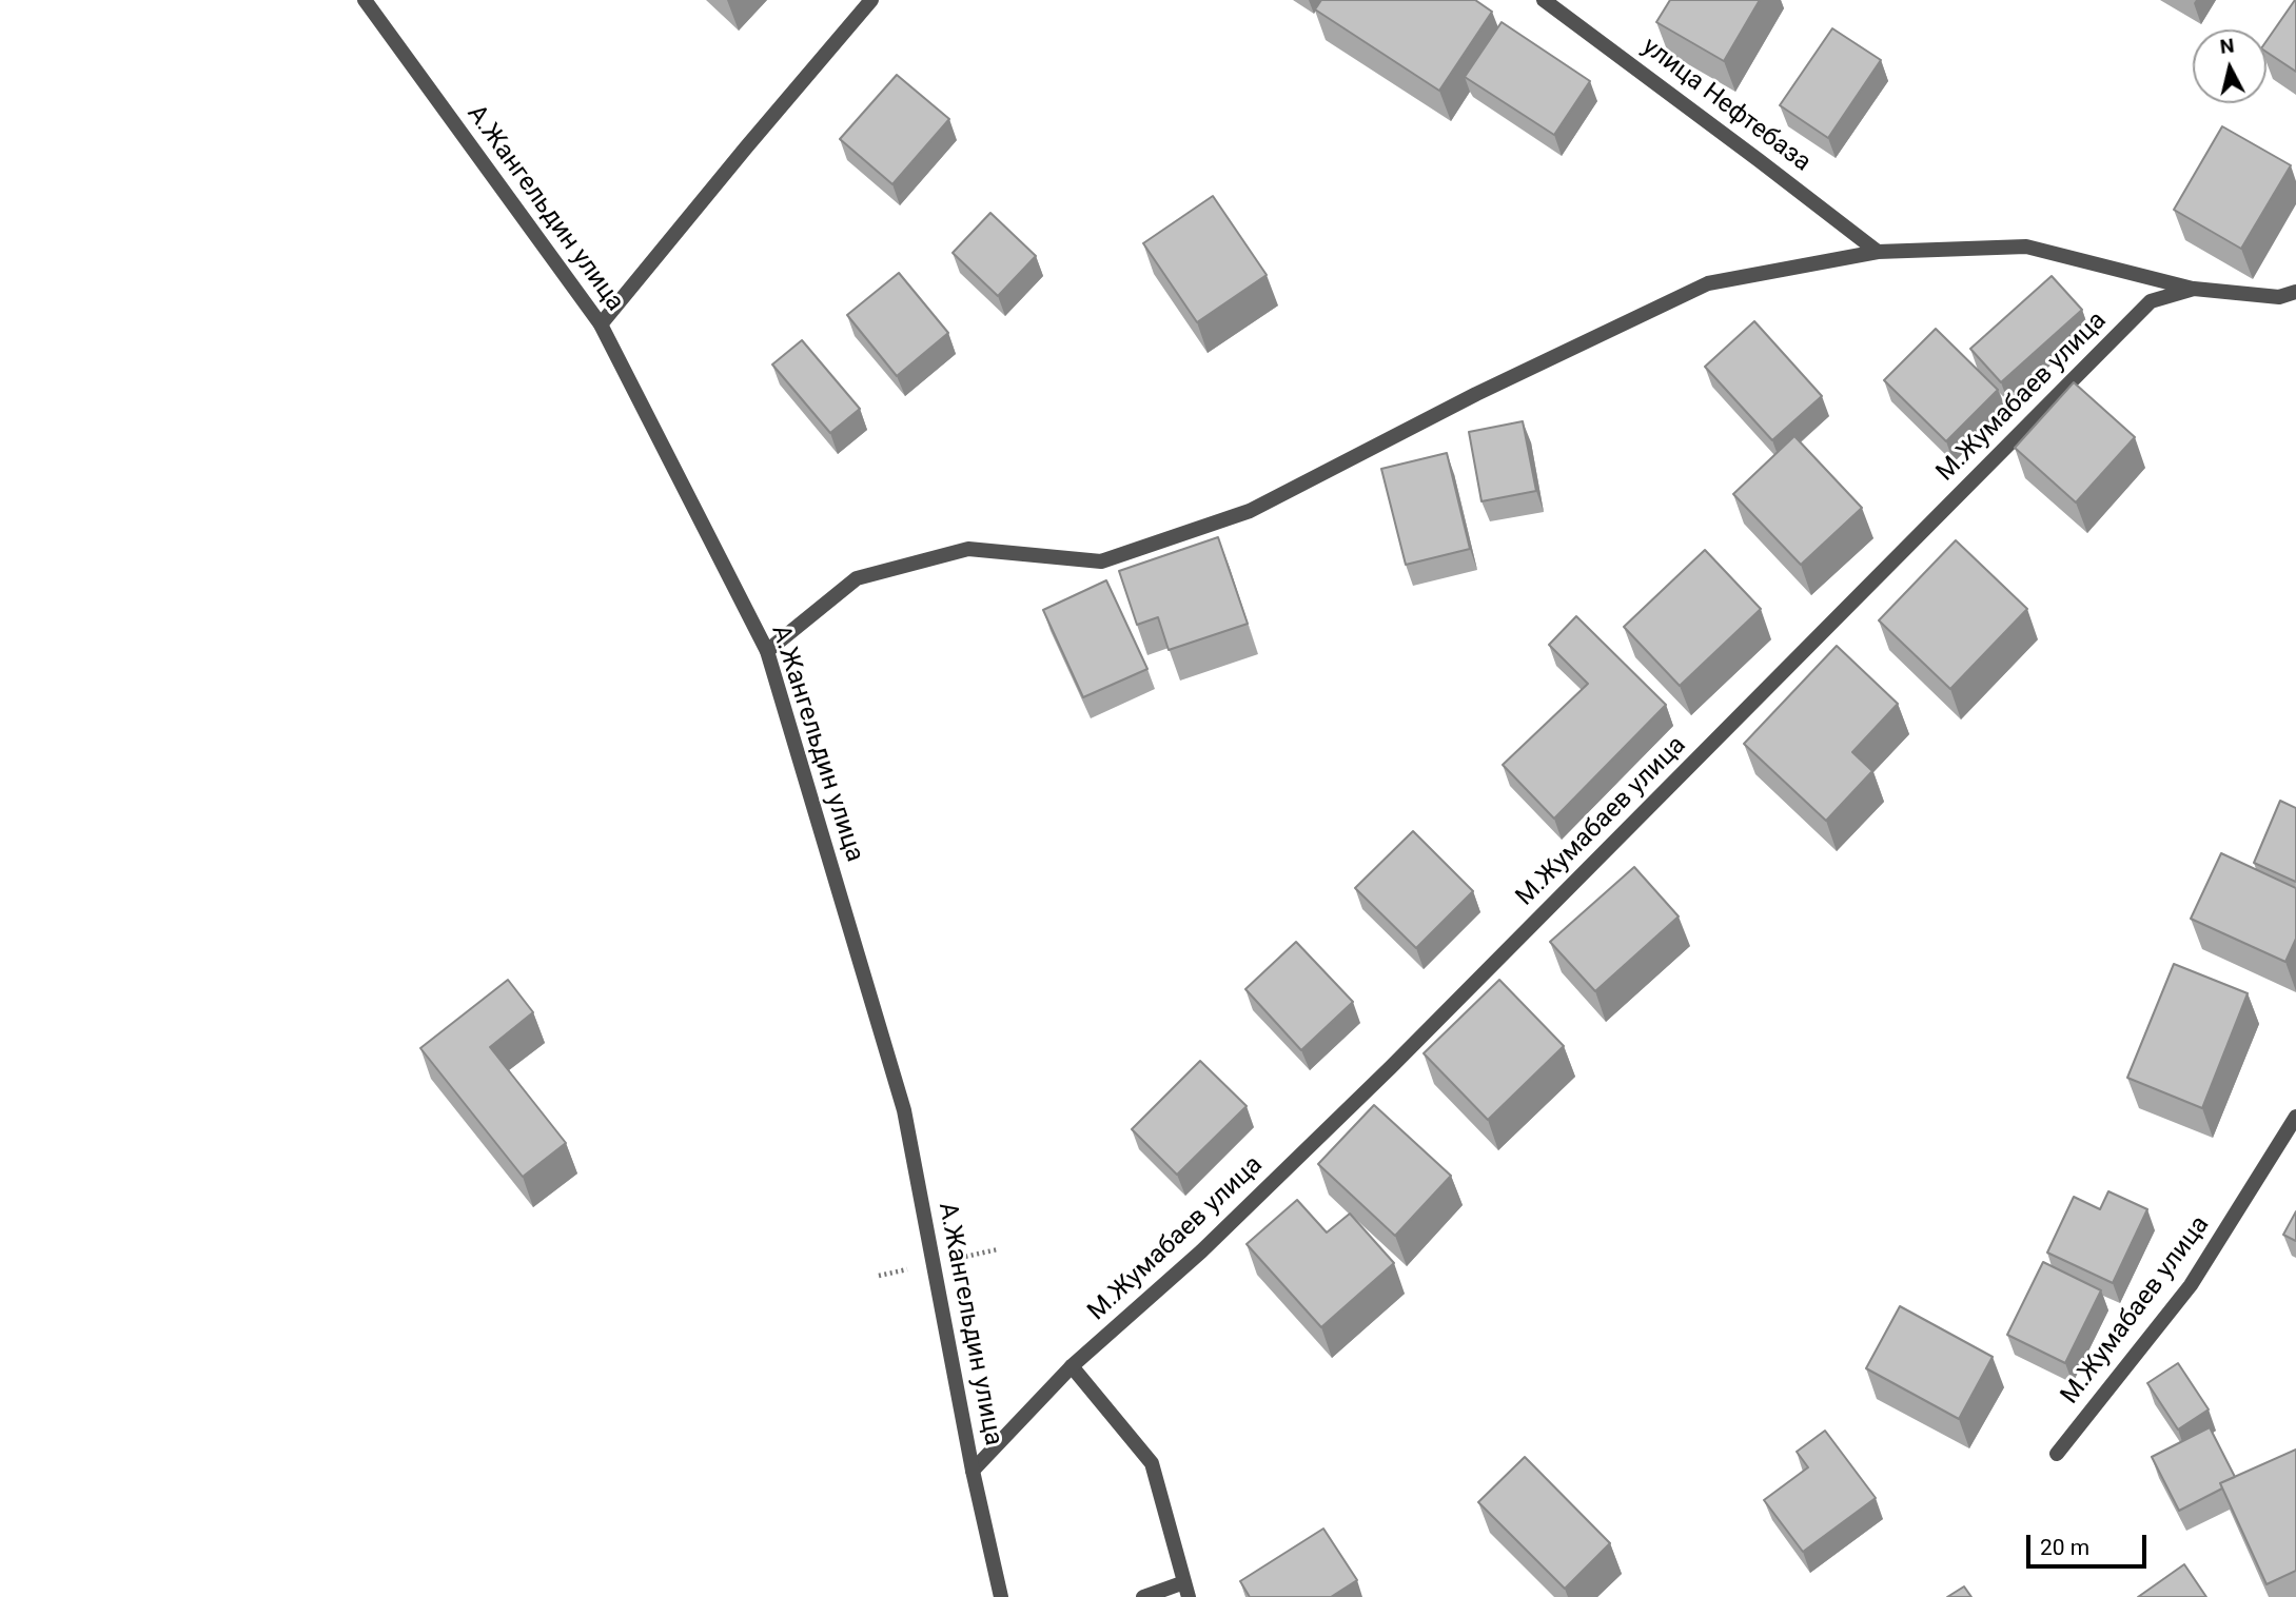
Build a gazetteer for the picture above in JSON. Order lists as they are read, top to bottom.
{
  "streets": {
    "street": ["улица Нефтебаза", "А.Жангельдин улица", "М.Жумабаев улица"]
  },
  "crossings": [
    ["А.Жангельдин улица", "М.Жумабаев улица"]
  ],
  "scale_bar": "20 m",
  "north": "top"
}
